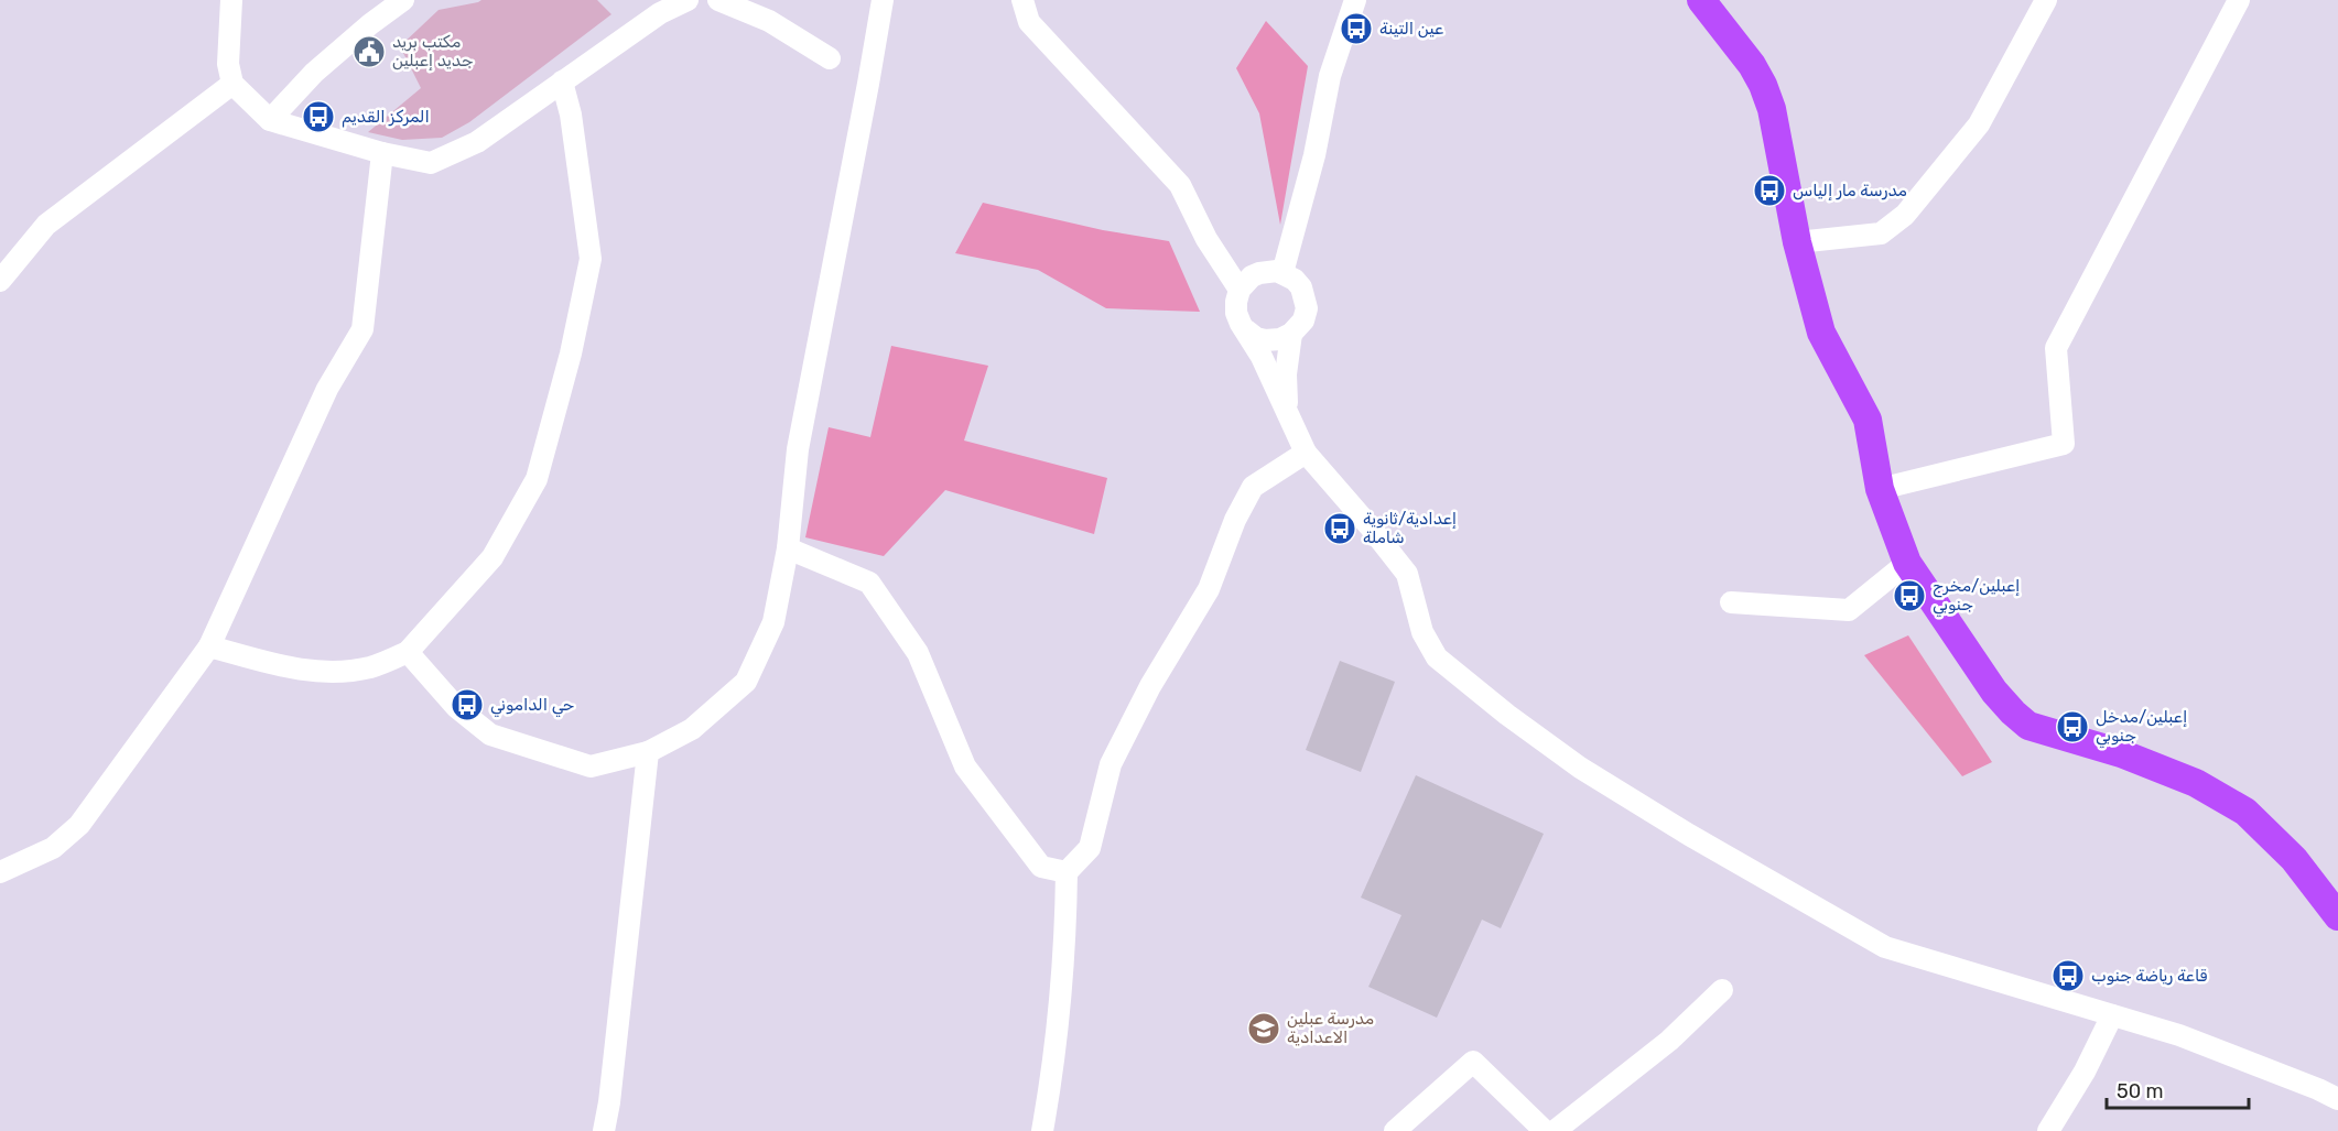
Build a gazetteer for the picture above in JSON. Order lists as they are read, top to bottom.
{
  "places": {
    "bus stop": [
      "عين التينة",
      "المركز القديم",
      "مدرسة مار إلياس",
      "إعدادية/ثانوية شاملة",
      "إعبلين/مخرج جنوبي",
      "حي الداموني",
      "إعبلين/مدخل جنوبي",
      "قاعة رياضة جنوب"
    ],
    "public building": ["مكتب بريد جديد إعبلين"],
    "school or university": ["مدرسة عبلين الاعدادية"]
  },
  "scale_bar": "50 m"
}
